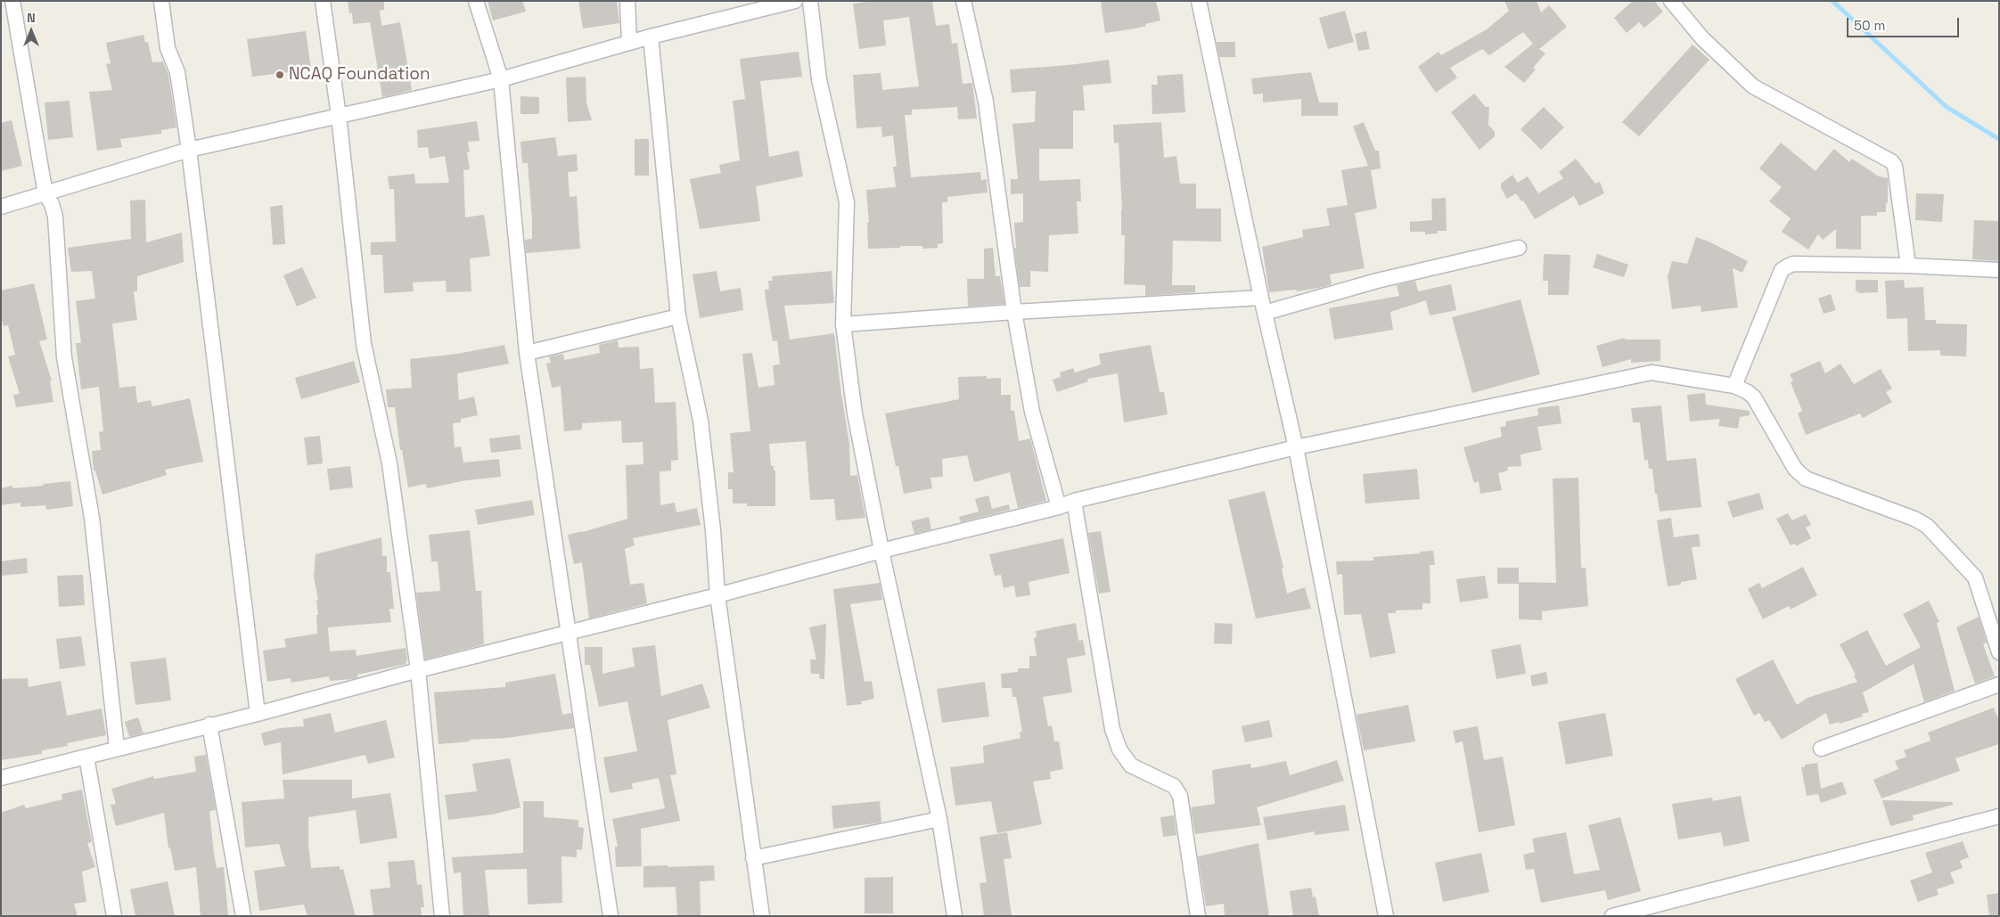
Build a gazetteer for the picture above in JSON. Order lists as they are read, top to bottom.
{
  "places": ["NCAQ Foundation"],
  "scale_bar": "50 m",
  "north": "top"
}
